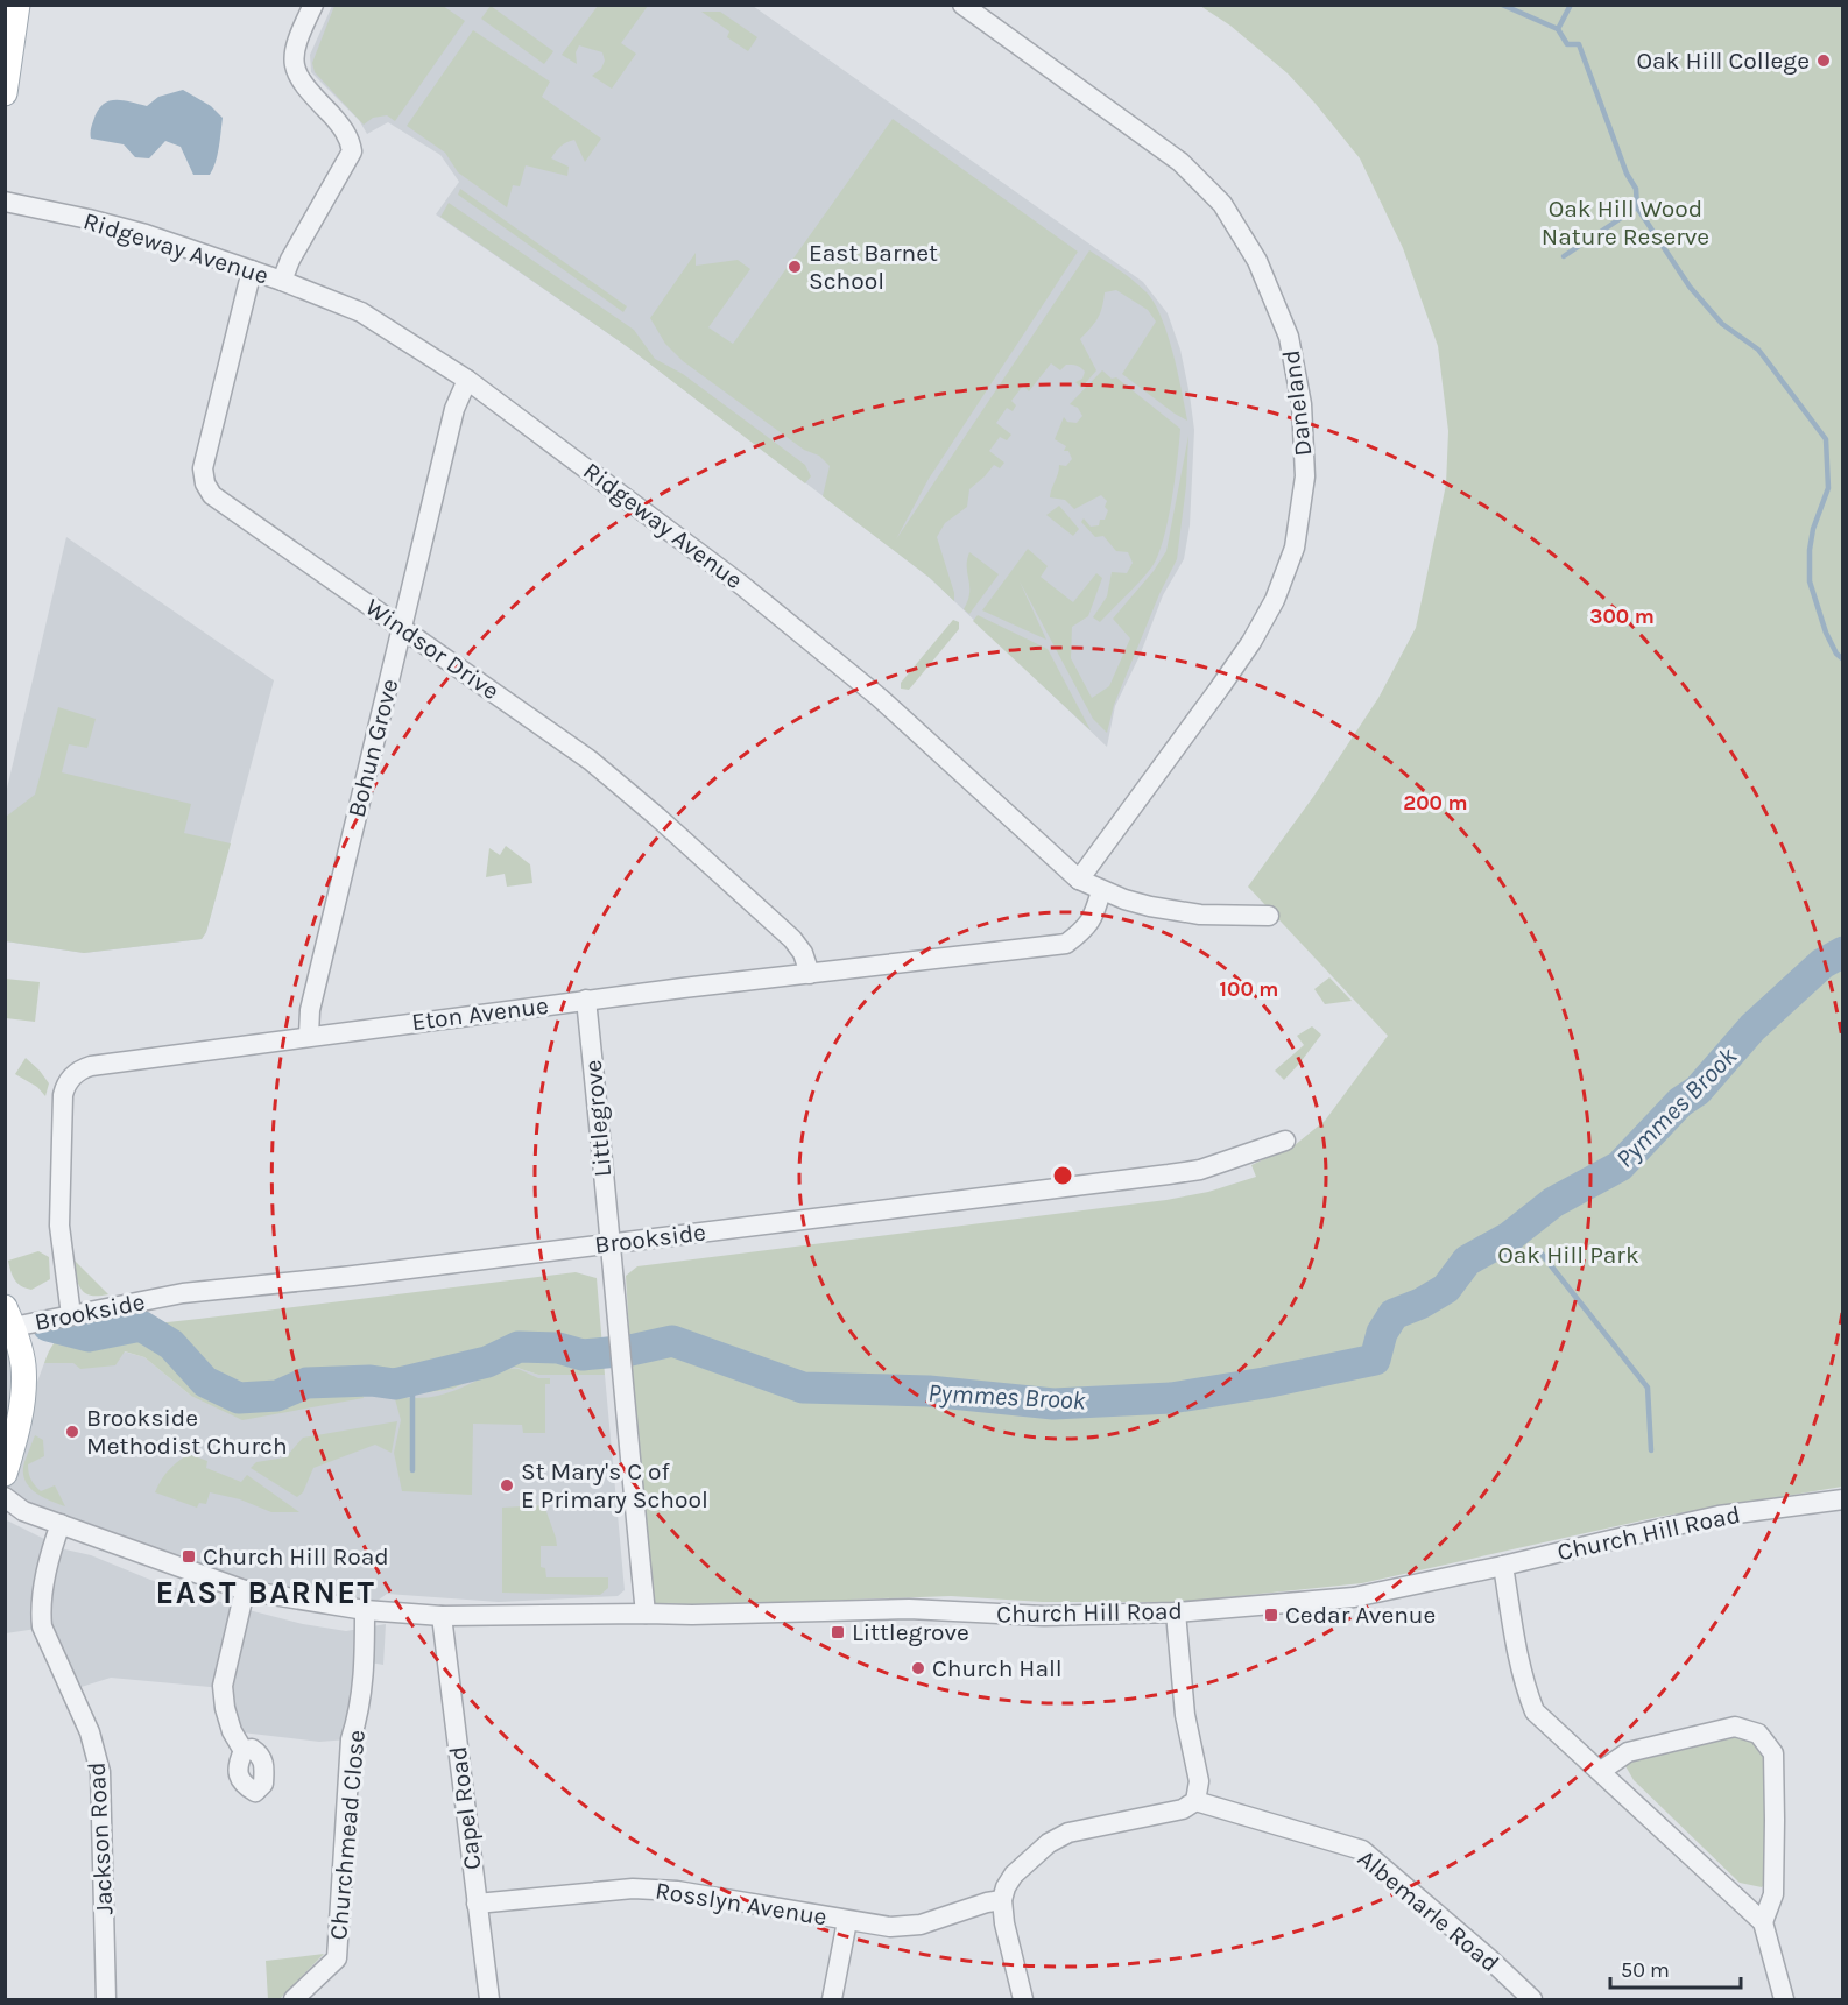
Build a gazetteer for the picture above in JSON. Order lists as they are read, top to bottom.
{
  "streets": {
    "street": [
      "Ridgeway Avenue",
      "Daneland",
      "Windsor Drive",
      "Bohun Grove",
      "Eton Avenue",
      "Littlegrove",
      "Brookside",
      "Church Hill Road",
      "Capel Road",
      "Churchmead Close",
      "Jackson Road",
      "Rosslyn Avenue",
      "Albemarle Road"
    ]
  },
  "crossings": [
    ["Ridgeway Avenue", "Daneland"],
    ["Ridgeway Avenue", "Windsor Drive"],
    ["Ridgeway Avenue", "Bohun Grove"],
    ["Ridgeway Avenue", "Eton Avenue"],
    ["Windsor Drive", "Bohun Grove"],
    ["Windsor Drive", "Eton Avenue"],
    ["Bohun Grove", "Eton Avenue"],
    ["Eton Avenue", "Littlegrove"],
    ["Eton Avenue", "Brookside"],
    ["Littlegrove", "Brookside"],
    ["Littlegrove", "Church Hill Road"],
    ["Church Hill Road", "Capel Road"],
    ["Church Hill Road", "Churchmead Close"],
    ["Church Hill Road", "Jackson Road"],
    ["Capel Road", "Rosslyn Avenue"]
  ],
  "districts": ["EAST BARNET"],
  "water": ["Pymmes Brook"],
  "parks": ["Oak Hill Wood Nature Reserve", "Oak Hill Park"],
  "places": {
    "other": [
      "Oak Hill College",
      "East Barnet School",
      "Brookside Methodist Church",
      "St Mary's C of E Primary School",
      "Church Hall"
    ],
    "transit": ["Church Hill Road", "Cedar Avenue", "Littlegrove"]
  },
  "scale_bar": "50 m",
  "rings": ["300 m", "200 m", "100 m"]
}
